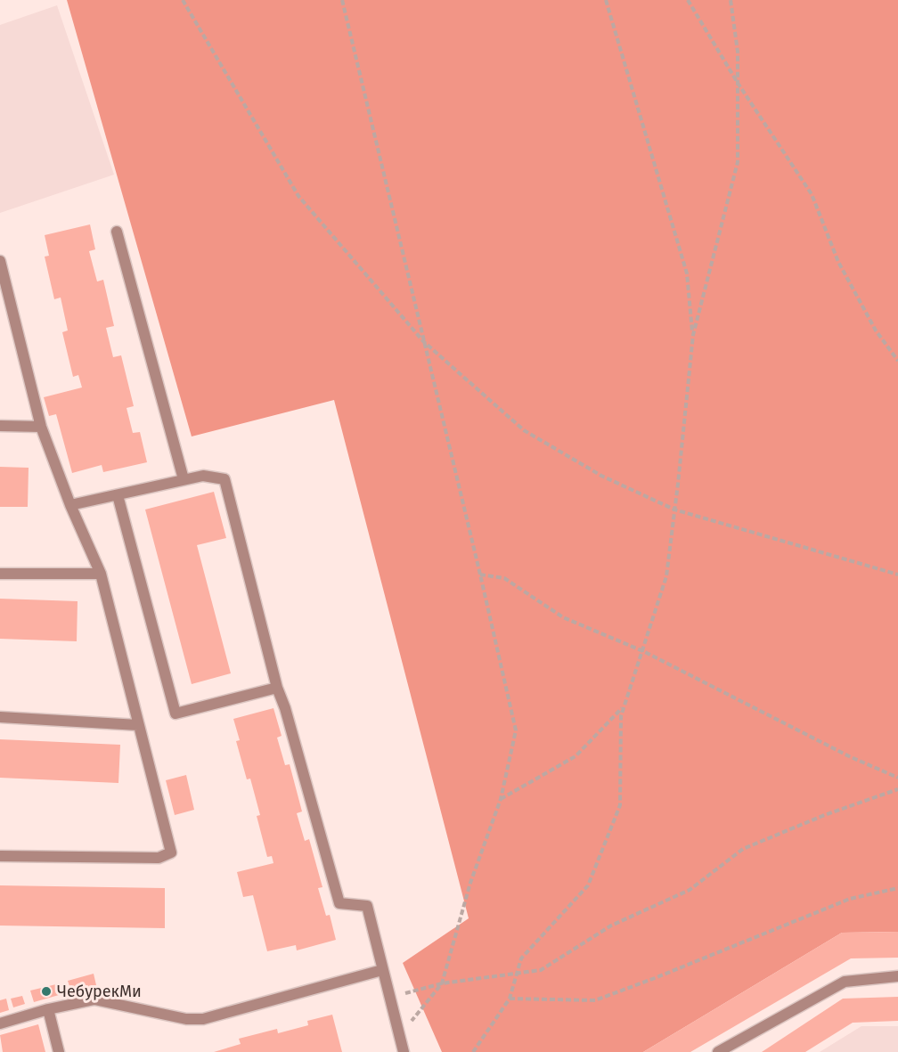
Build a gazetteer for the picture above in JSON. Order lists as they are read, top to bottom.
{
  "places": ["ЧебурекМи"]
}
